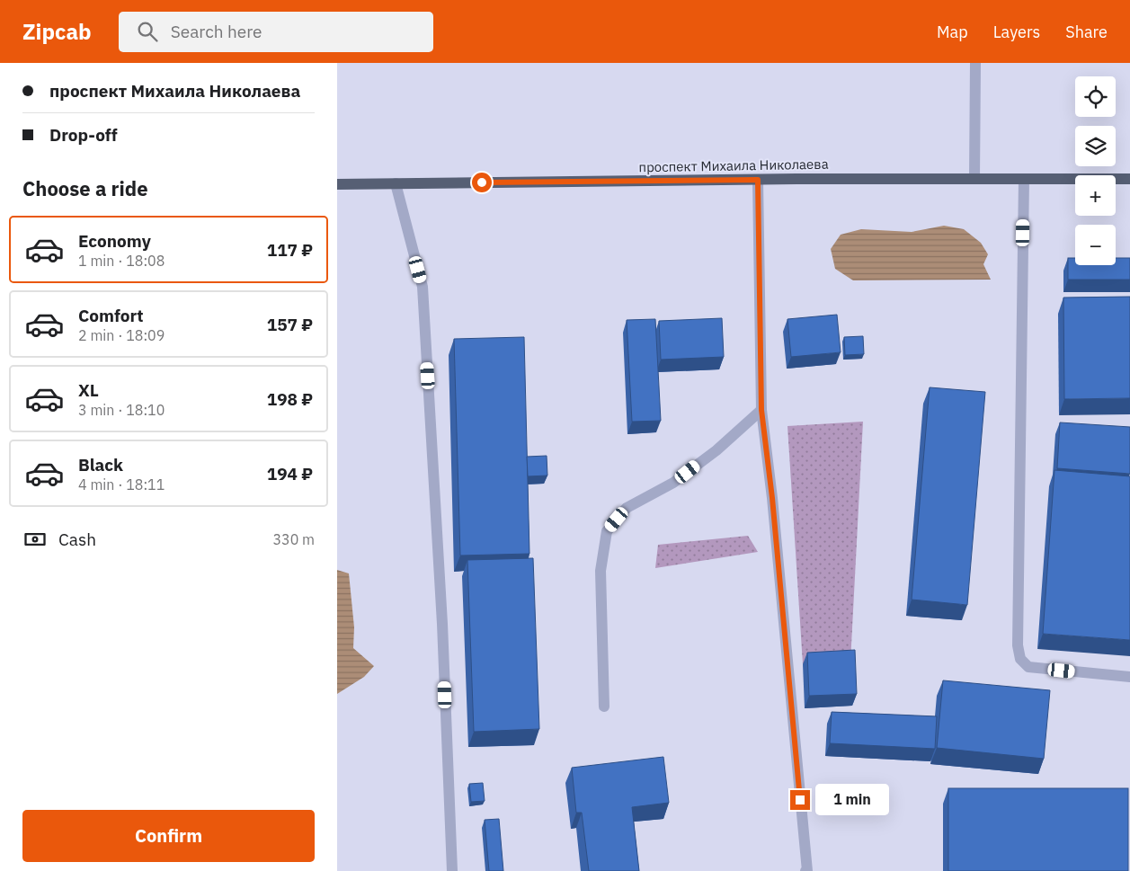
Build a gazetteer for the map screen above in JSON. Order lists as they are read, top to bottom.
{
  "streets": {
    "main road": ["проспект Михаила Николаева"]
  },
  "page": {
    "header": "Zipcab",
    "search": "Search here",
    "nav": ["Map", "Layers", "Share"],
    "banner": ["проспект Михаила Николаева", "Drop-off"],
    "map_buttons": ["+", "−"],
    "heading": "Choose a ride",
    "list": [
      {
        "name": "Economy",
        "note": "1 min · 18:08",
        "value": "117 ₽"
      },
      {
        "name": "Comfort",
        "note": "2 min · 18:09",
        "value": "157 ₽"
      },
      {
        "name": "XL",
        "note": "3 min · 18:10",
        "value": "198 ₽"
      },
      {
        "name": "Black",
        "note": "4 min · 18:11",
        "value": "194 ₽"
      }
    ],
    "pay": ["Cash", "330 m"],
    "bubble": "1 min",
    "buttons": "Confirm"
  }
}
